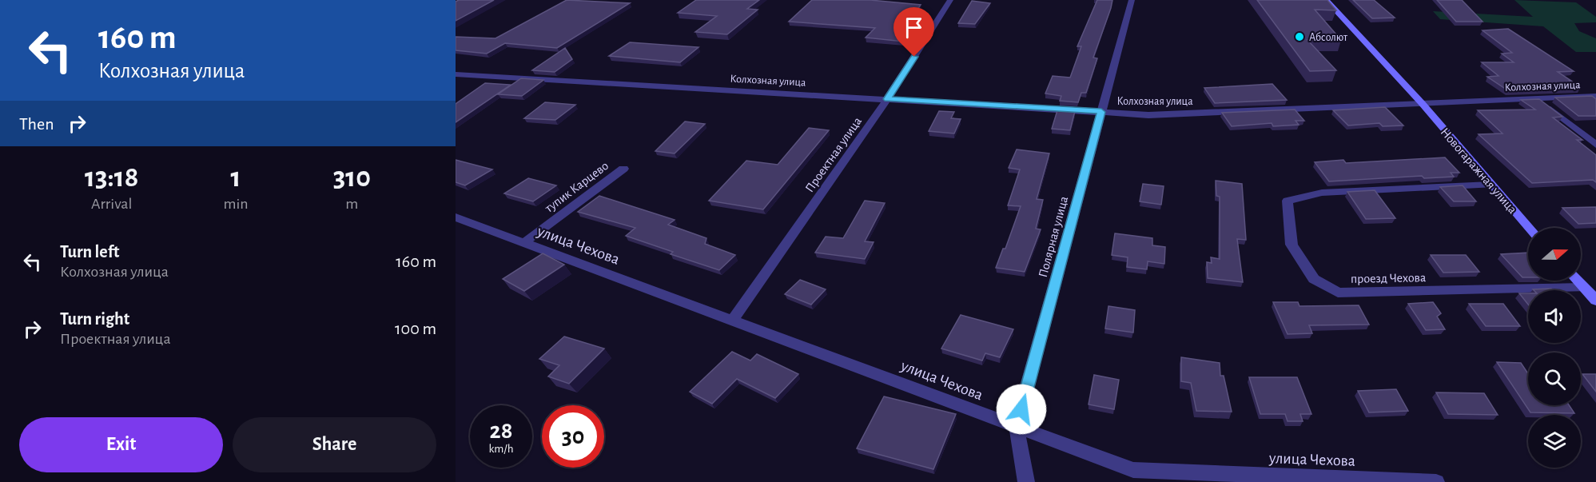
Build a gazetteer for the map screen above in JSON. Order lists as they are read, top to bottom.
{
  "streets": {
    "main road": ["Новогаражная улица"],
    "street": [
      "Колхозная улица",
      "Проектная улица",
      "тупик Карцево",
      "Полярная улица",
      "улица Чехова",
      "проезд Чехова"
    ]
  },
  "crossings": [
    ["Колхозная улица", "Проектная улица"],
    ["Колхозная улица", "Новогаражная улица"],
    ["Колхозная улица", "Полярная улица"],
    ["Проектная улица", "улица Чехова"],
    ["Новогаражная улица", "проезд Чехова"],
    ["тупик Карцево", "улица Чехова"],
    ["Полярная улица", "улица Чехова"]
  ],
  "places": ["Абсолют"],
  "north": "right",
  "page": {
    "turn": ["160 m", "Колхозная улица"],
    "then": "Then",
    "eta": [
      "13:18",
      "Arrival",
      "1",
      "min",
      "310",
      "m"
    ],
    "list": [
      {
        "name": "Turn left",
        "note": "Колхозная улица",
        "value": "160 m"
      },
      {
        "name": "Turn right",
        "note": "Проектная улица",
        "value": "100 m"
      }
    ],
    "speed": "28 km/h",
    "limit": "30",
    "buttons": ["Exit", "Share"]
  }
}
